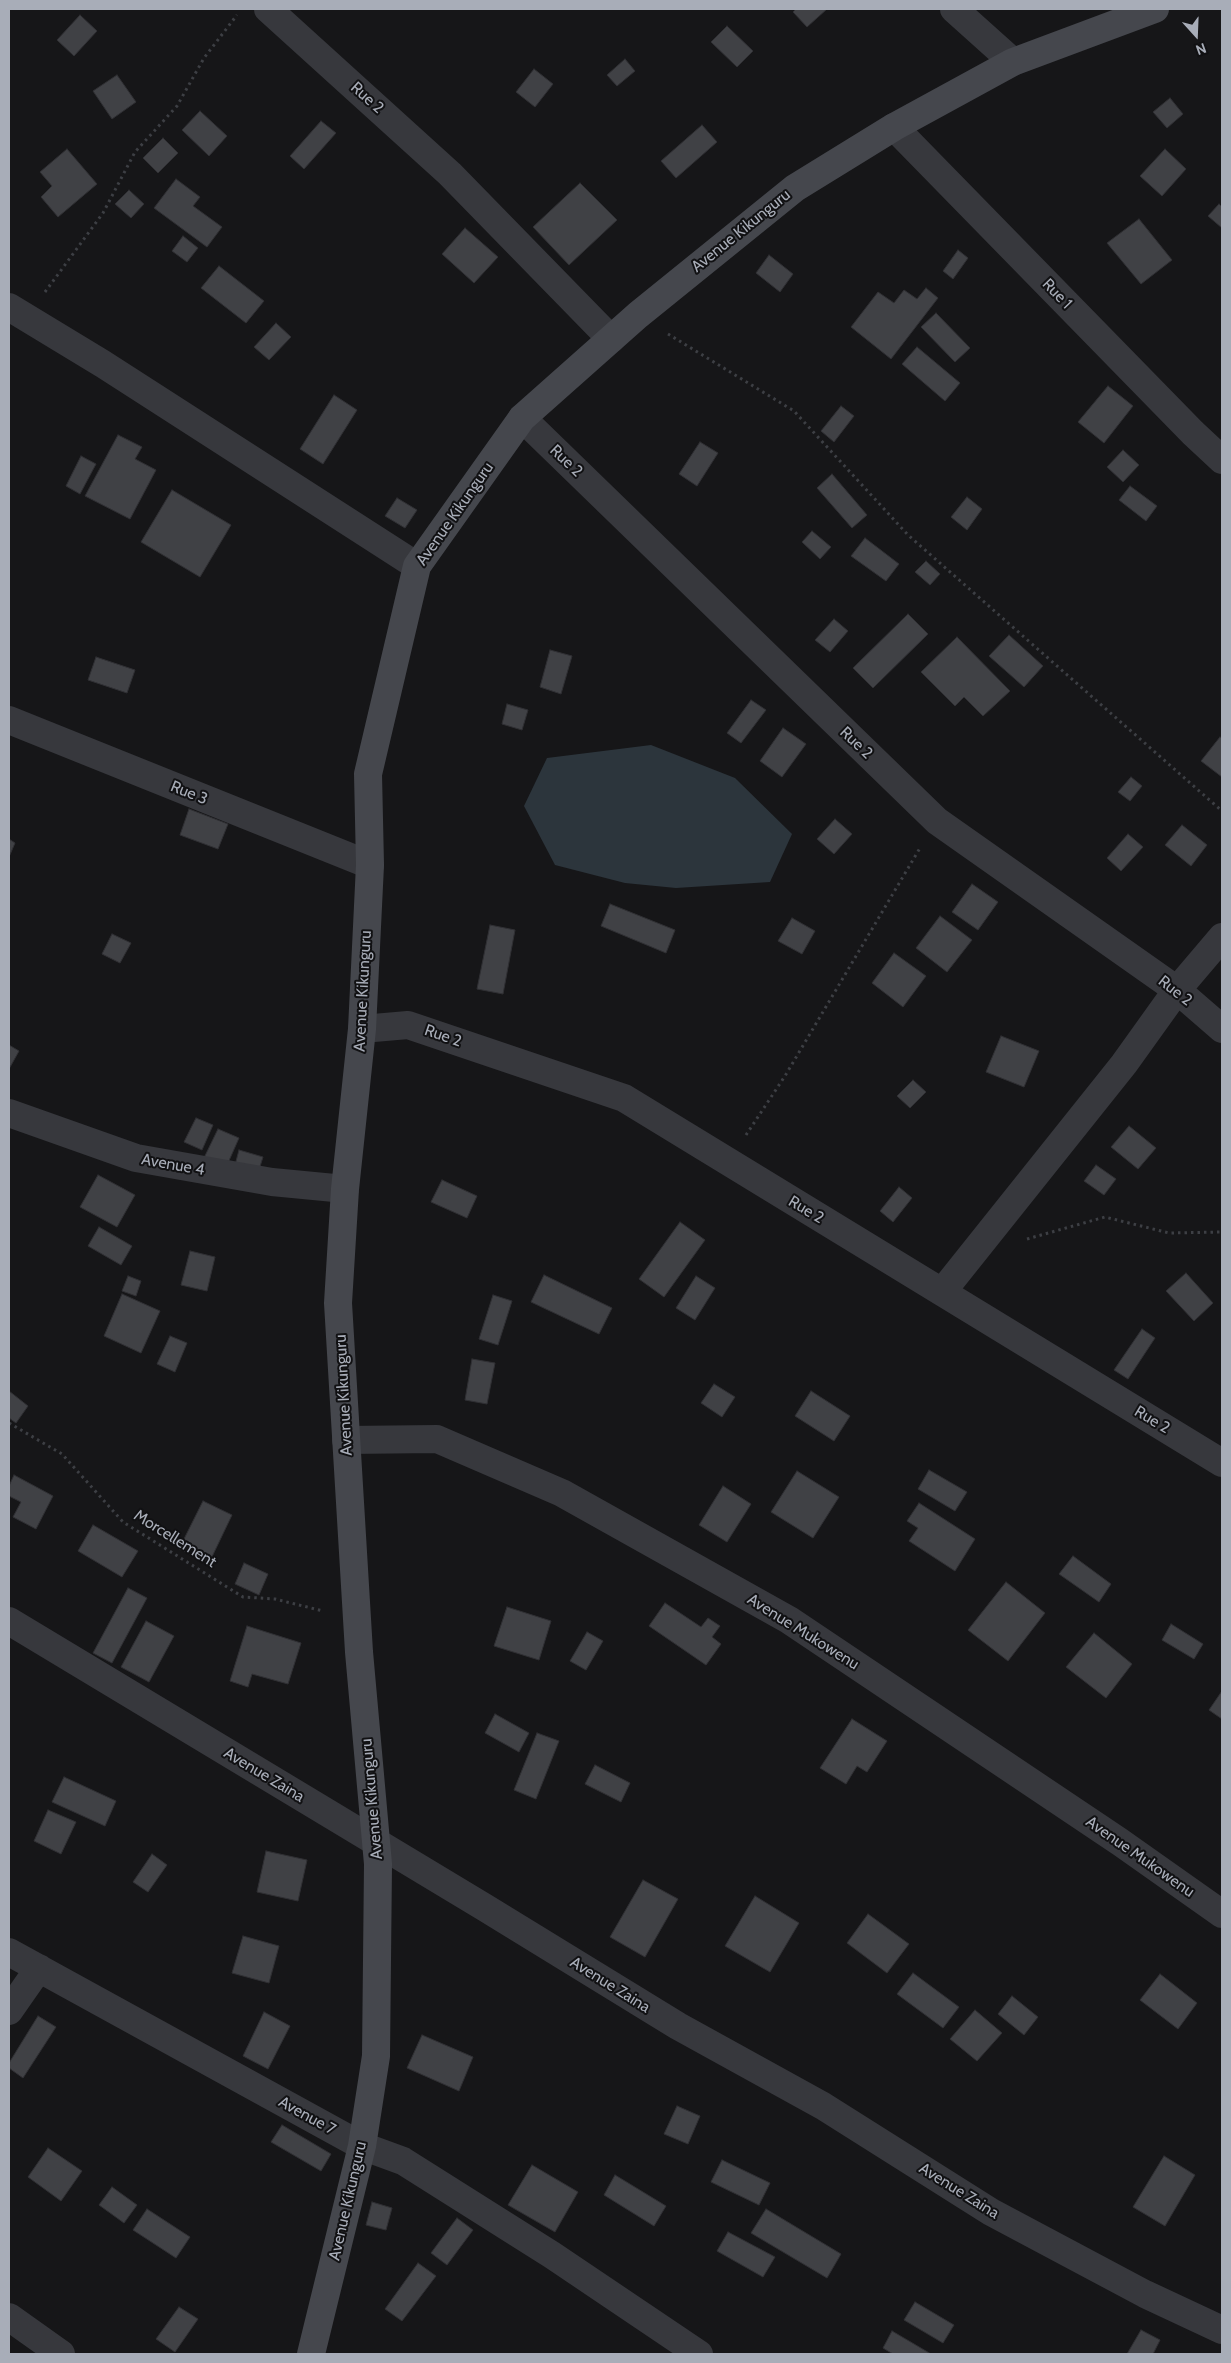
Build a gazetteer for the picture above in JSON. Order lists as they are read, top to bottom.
{
  "streets": {
    "street": [
      "Rue 2",
      "Avenue Kikunguru",
      "Rue 1",
      "Rue 3",
      "Avenue 4",
      "Avenue Mukowenu",
      "Avenue Zaina",
      "Avenue 7"
    ],
    "path": ["Morcellement"]
  },
  "crossings": [
    ["Rue 2", "Avenue Kikunguru"],
    ["Avenue Kikunguru", "Rue 1"],
    ["Avenue Kikunguru", "Rue 3"],
    ["Avenue Kikunguru", "Avenue 4"],
    ["Avenue Kikunguru", "Morcellement"],
    ["Avenue Kikunguru", "Avenue Mukowenu"],
    ["Avenue Kikunguru", "Avenue Zaina"],
    ["Avenue Kikunguru", "Avenue 7"]
  ],
  "north": "bottom"
}
